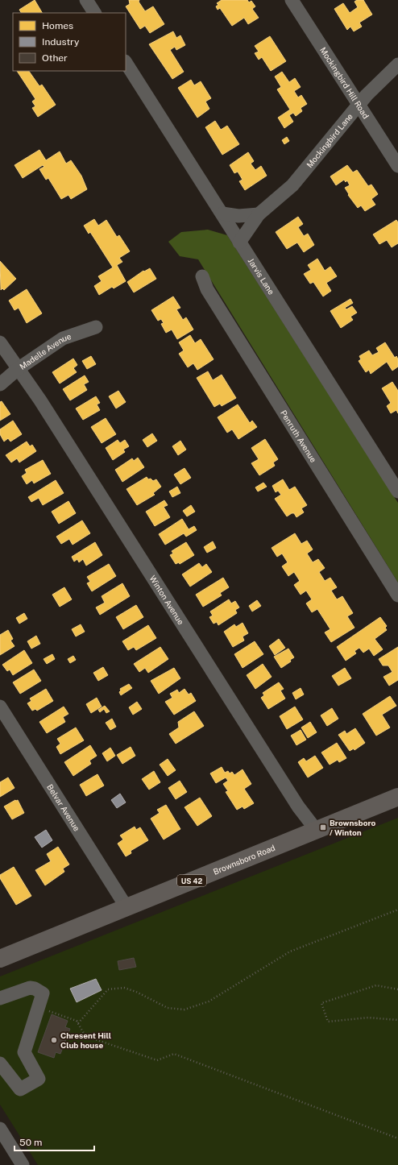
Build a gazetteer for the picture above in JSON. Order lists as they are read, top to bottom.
{
  "streets": {
    "main road": ["Brownsboro Road", "US 42"],
    "street": [
      "Mockingbird Hill Road",
      "Mockingbird Lane",
      "Jarvis Lane",
      "Madelle Avenue",
      "Penruth Avenue",
      "Winton Avenue",
      "Belvar Avenue"
    ]
  },
  "crossings": [
    ["Mockingbird Hill Road", "Mockingbird Lane"],
    ["Mockingbird Lane", "Jarvis Lane"],
    ["Madelle Avenue", "Winton Avenue"],
    ["Winton Avenue", "Brownsboro Road"],
    ["Belvar Avenue", "Brownsboro Road"]
  ],
  "places": {
    "transit": ["Brownsboro / Winton"],
    "other": ["Chresent Hill Club house"]
  },
  "legend": ["Homes", "Industry", "Other"],
  "scale_bar": "50 m"
}
